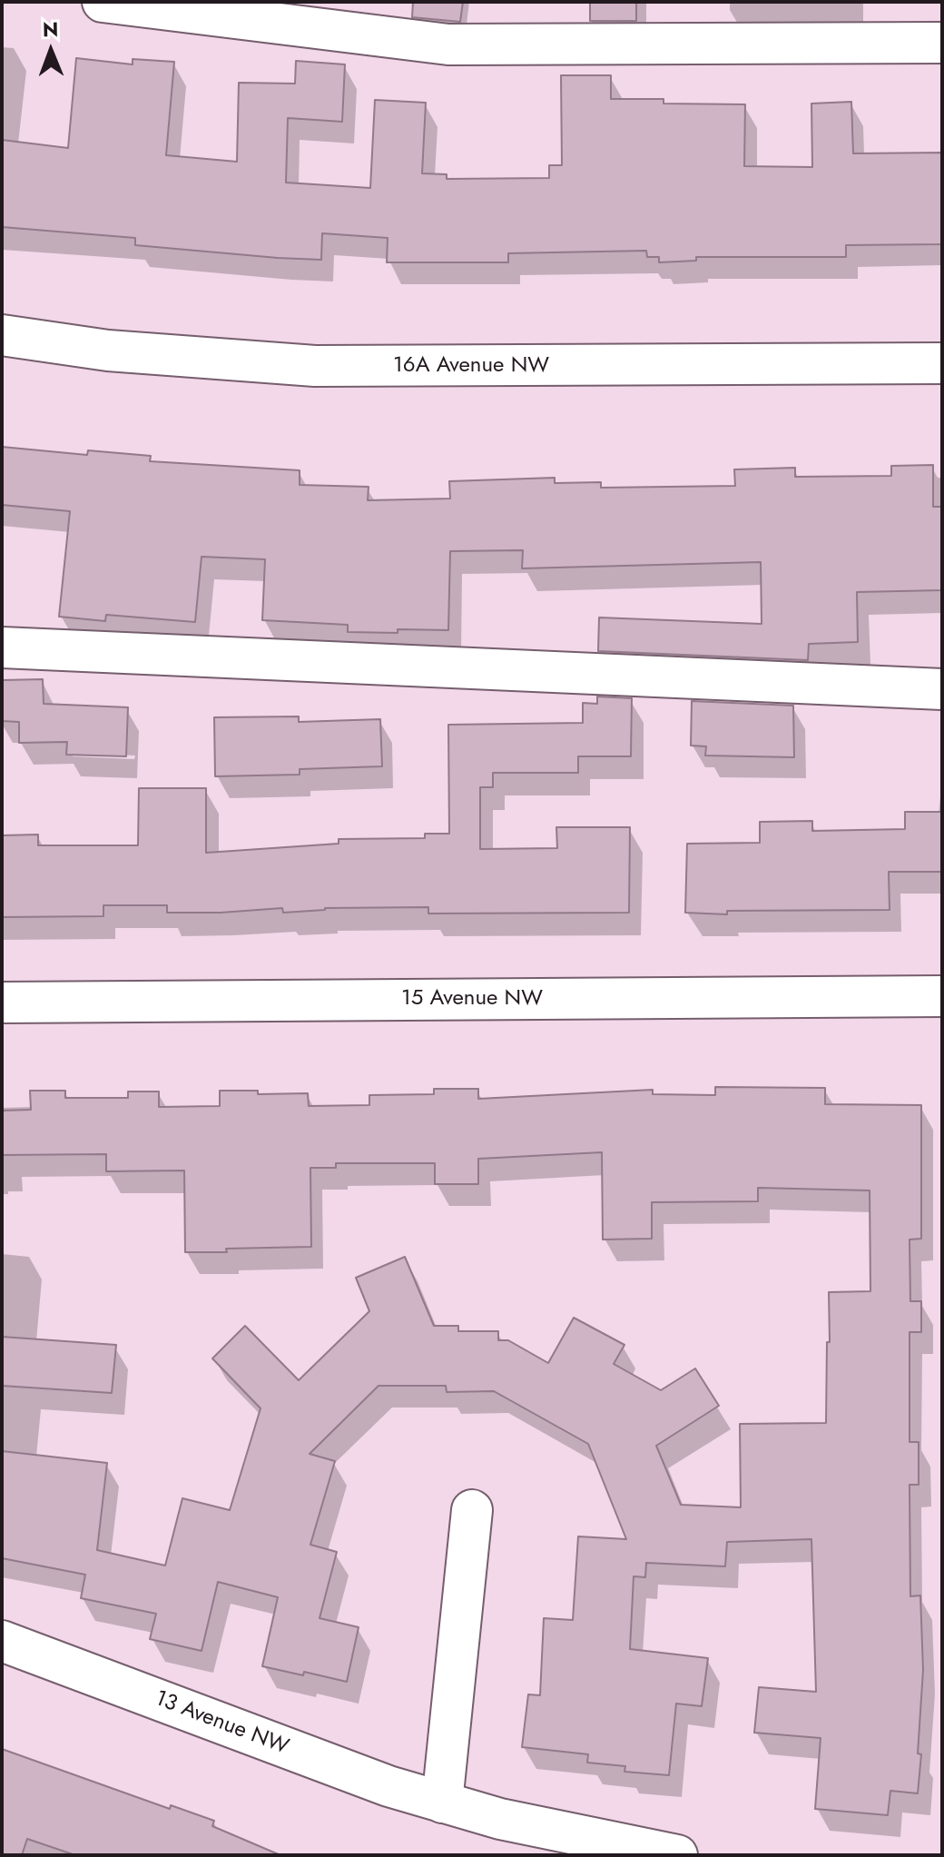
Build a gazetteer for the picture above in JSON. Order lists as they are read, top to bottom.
{
  "streets": {
    "street": ["16A Avenue NW", "15 Avenue NW", "13 Avenue NW"]
  },
  "north": "top"
}
